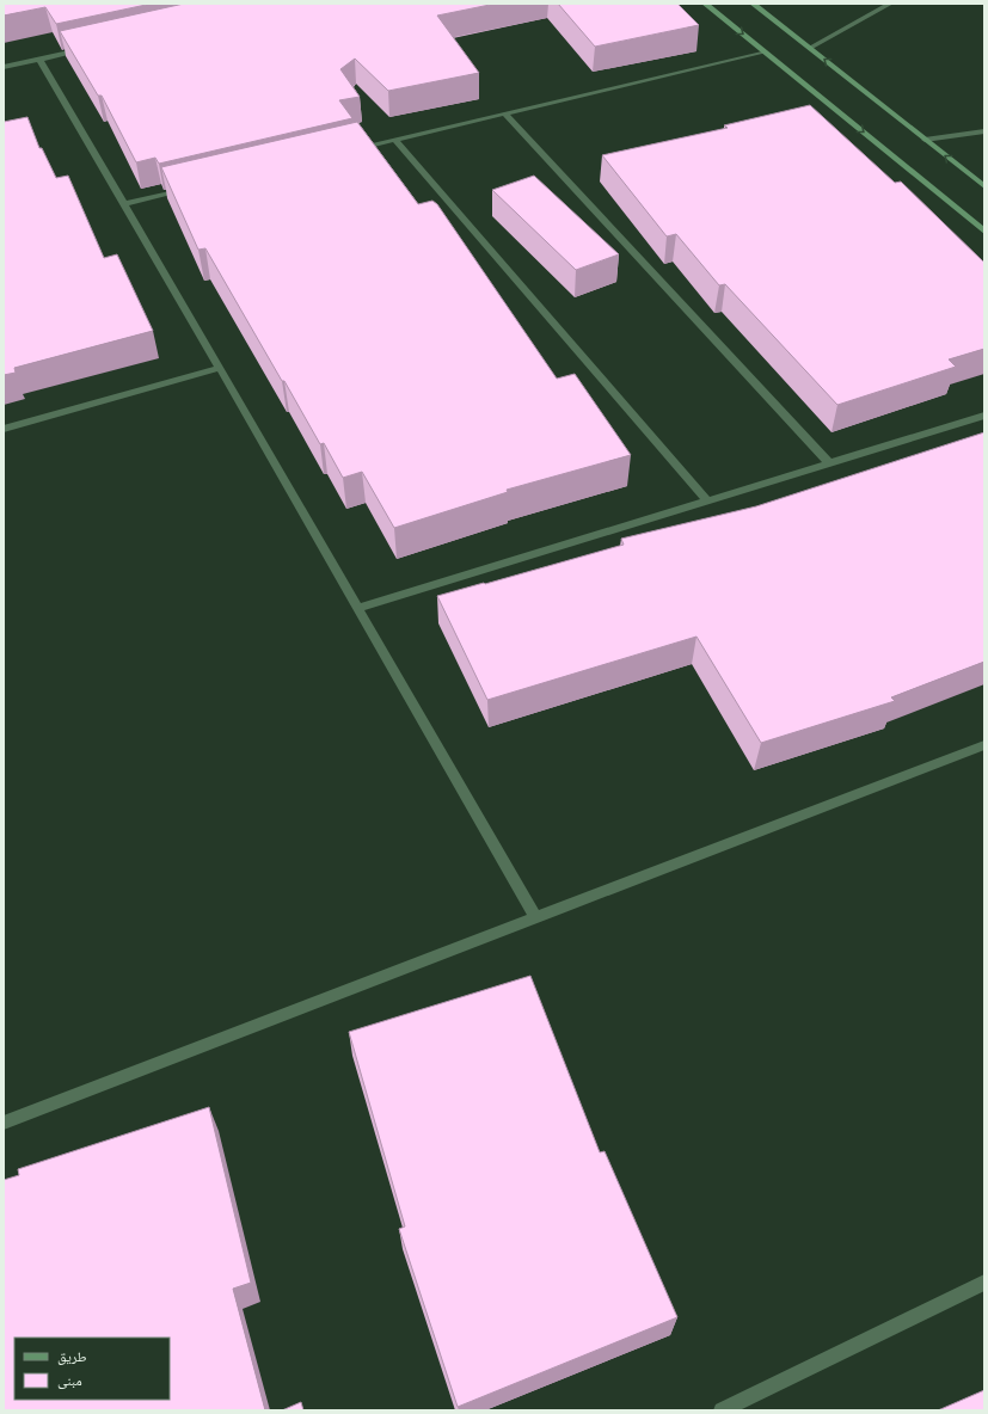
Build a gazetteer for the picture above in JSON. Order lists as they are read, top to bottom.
{
  "legend": ["طريق", "مبنى"]
}
